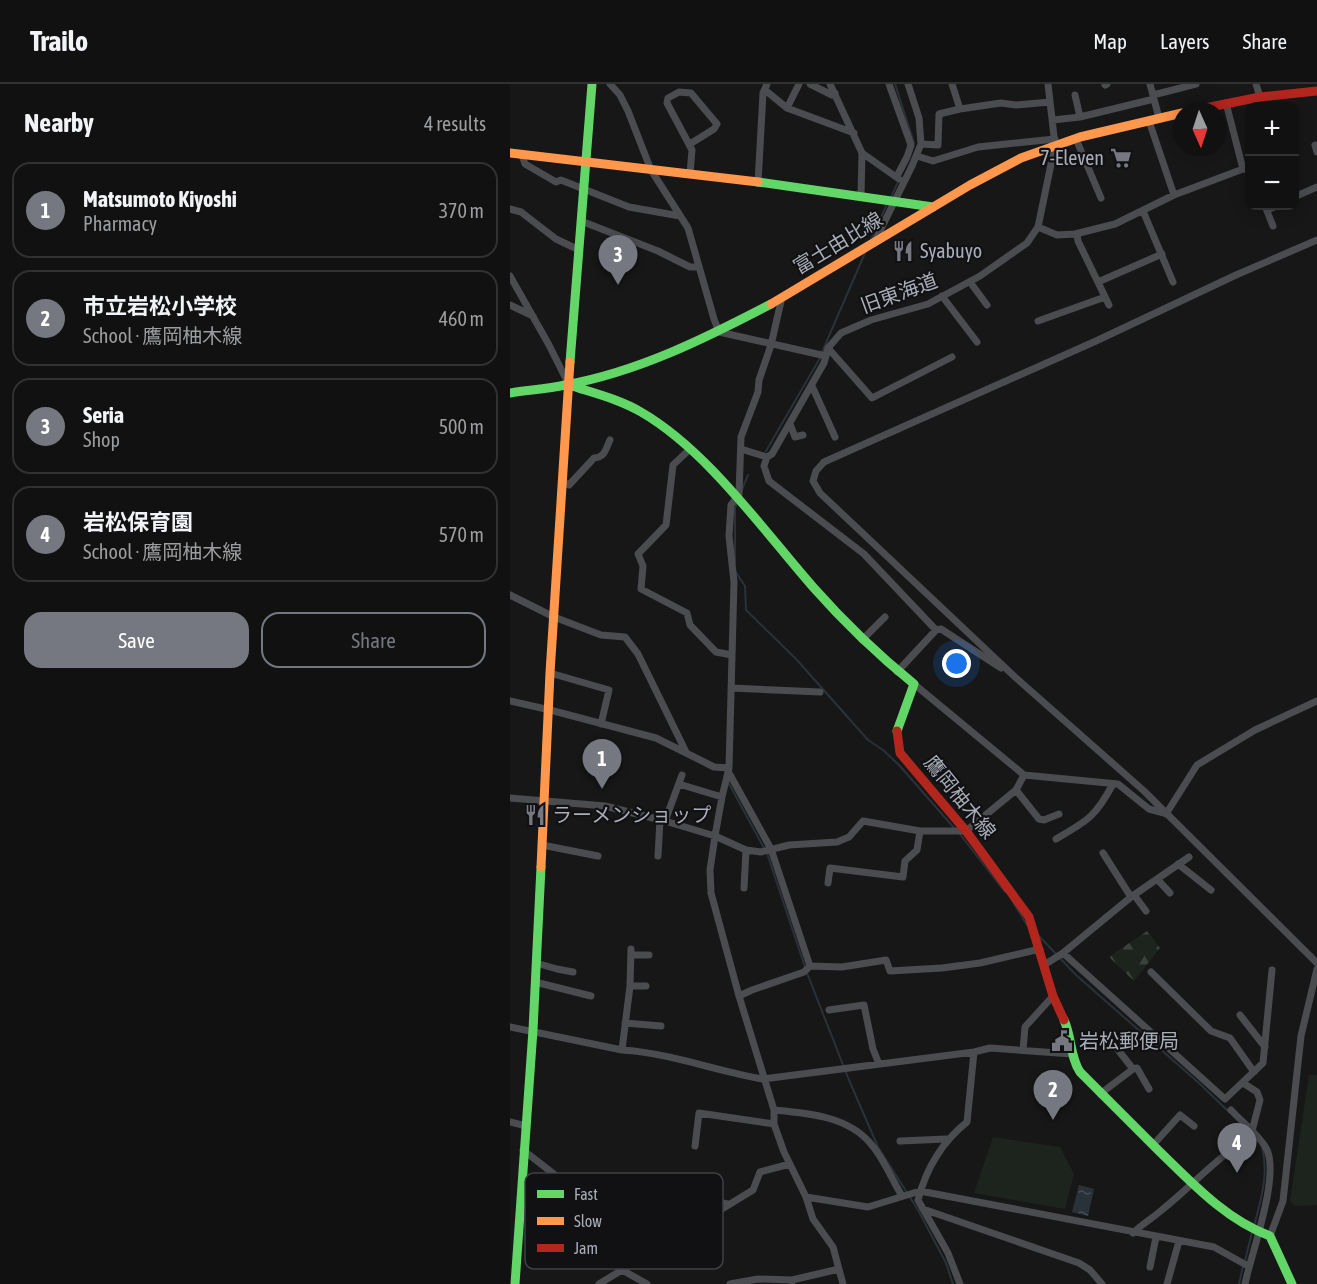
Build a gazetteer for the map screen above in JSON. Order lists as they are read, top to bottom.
{
  "streets": {
    "main road": ["富士由比線", "鷹岡柚木線"],
    "street": ["旧東海道"]
  },
  "places": {
    "supermarket": ["7-Eleven"],
    "restaurant": ["Syabuyo", "ラーメンショップ"],
    "public building": ["岩松郵便局"]
  },
  "legend": ["Fast", "Slow", "Jam"],
  "north": "bottom",
  "page": {
    "header": "Trailo",
    "nav": ["Map", "Layers", "Share"],
    "heading": ["Nearby", "4 results"],
    "map_buttons": ["+", "−"],
    "list": [
      {
        "mark": "1",
        "name": "Matsumoto Kiyoshi",
        "note": "Pharmacy",
        "value": "370 m"
      },
      {
        "mark": "2",
        "name": "市立岩松小学校",
        "note": "School · 鷹岡柚木線",
        "value": "460 m"
      },
      {
        "mark": "3",
        "name": "Seria",
        "note": "Shop",
        "value": "500 m"
      },
      {
        "mark": "4",
        "name": "岩松保育園",
        "note": "School · 鷹岡柚木線",
        "value": "570 m"
      }
    ],
    "pins": [
      "3",
      "1",
      "2",
      "4"
    ],
    "buttons": ["Save", "Share"]
  }
}
